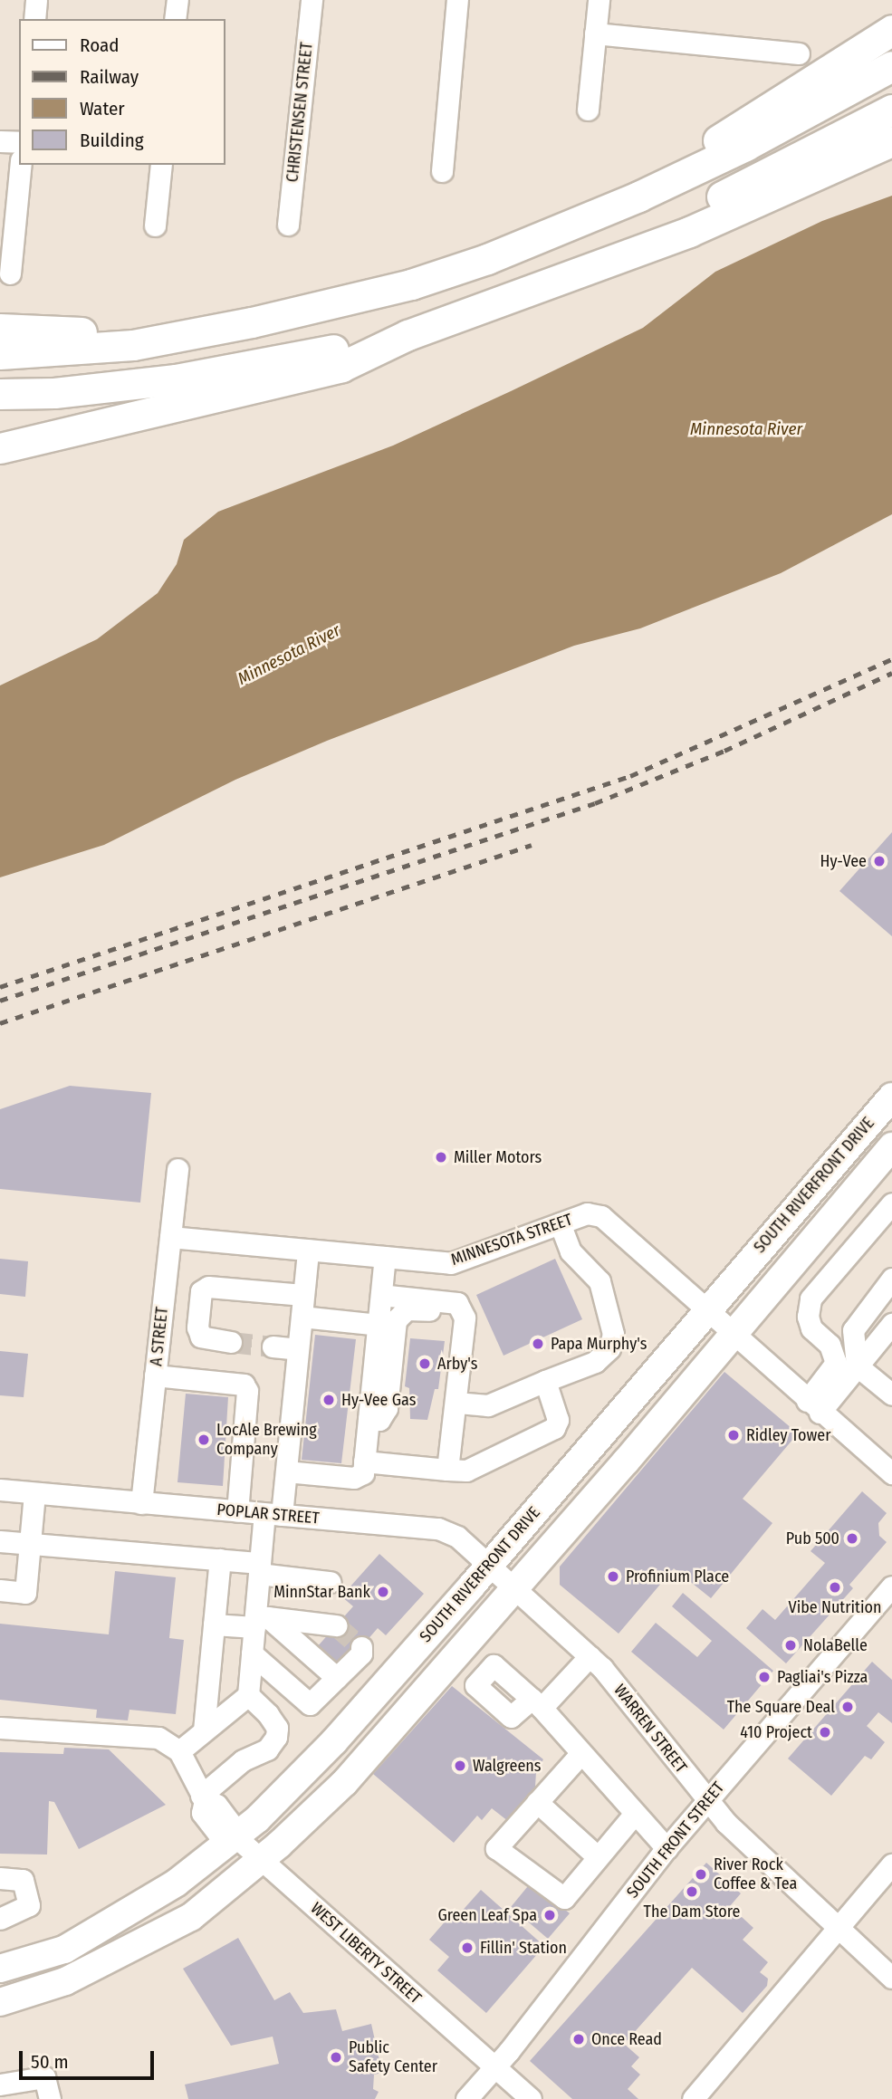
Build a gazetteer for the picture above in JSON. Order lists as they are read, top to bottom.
{
  "streets": {
    "main road": ["SOUTH RIVERFRONT DRIVE"],
    "street": [
      "CHRISTENSEN STREET",
      "MINNESOTA STREET",
      "A STREET",
      "POPLAR STREET",
      "WARREN STREET",
      "SOUTH FRONT STREET",
      "WEST LIBERTY STREET"
    ]
  },
  "crossings": [
    ["SOUTH RIVERFRONT DRIVE", "MINNESOTA STREET"],
    ["SOUTH RIVERFRONT DRIVE", "POPLAR STREET"],
    ["SOUTH RIVERFRONT DRIVE", "WARREN STREET"],
    ["SOUTH RIVERFRONT DRIVE", "WEST LIBERTY STREET"],
    ["MINNESOTA STREET", "A STREET"],
    ["A STREET", "POPLAR STREET"],
    ["POPLAR STREET", "WARREN STREET"],
    ["WARREN STREET", "SOUTH FRONT STREET"],
    ["SOUTH FRONT STREET", "WEST LIBERTY STREET"]
  ],
  "water": ["Minnesota River"],
  "places": [
    "Hy-Vee",
    "Miller Motors",
    "Papa Murphy's",
    "Arby's",
    "Hy-Vee Gas",
    "Ridley Tower",
    "LocAle Brewing Company",
    "Pub 500",
    "Profinium Place",
    "Vibe Nutrition",
    "MinnStar Bank",
    "NolaBelle",
    "Pagliai's Pizza",
    "The Square Deal",
    "410 Project",
    "Walgreens",
    "River Rock Coffee & Tea",
    "The Dam Store",
    "Green Leaf Spa",
    "Fillin' Station",
    "Once Read",
    "Public Safety Center"
  ],
  "legend": [
    "Road",
    "Railway",
    "Water",
    "Building"
  ],
  "scale_bar": "50 m"
}
